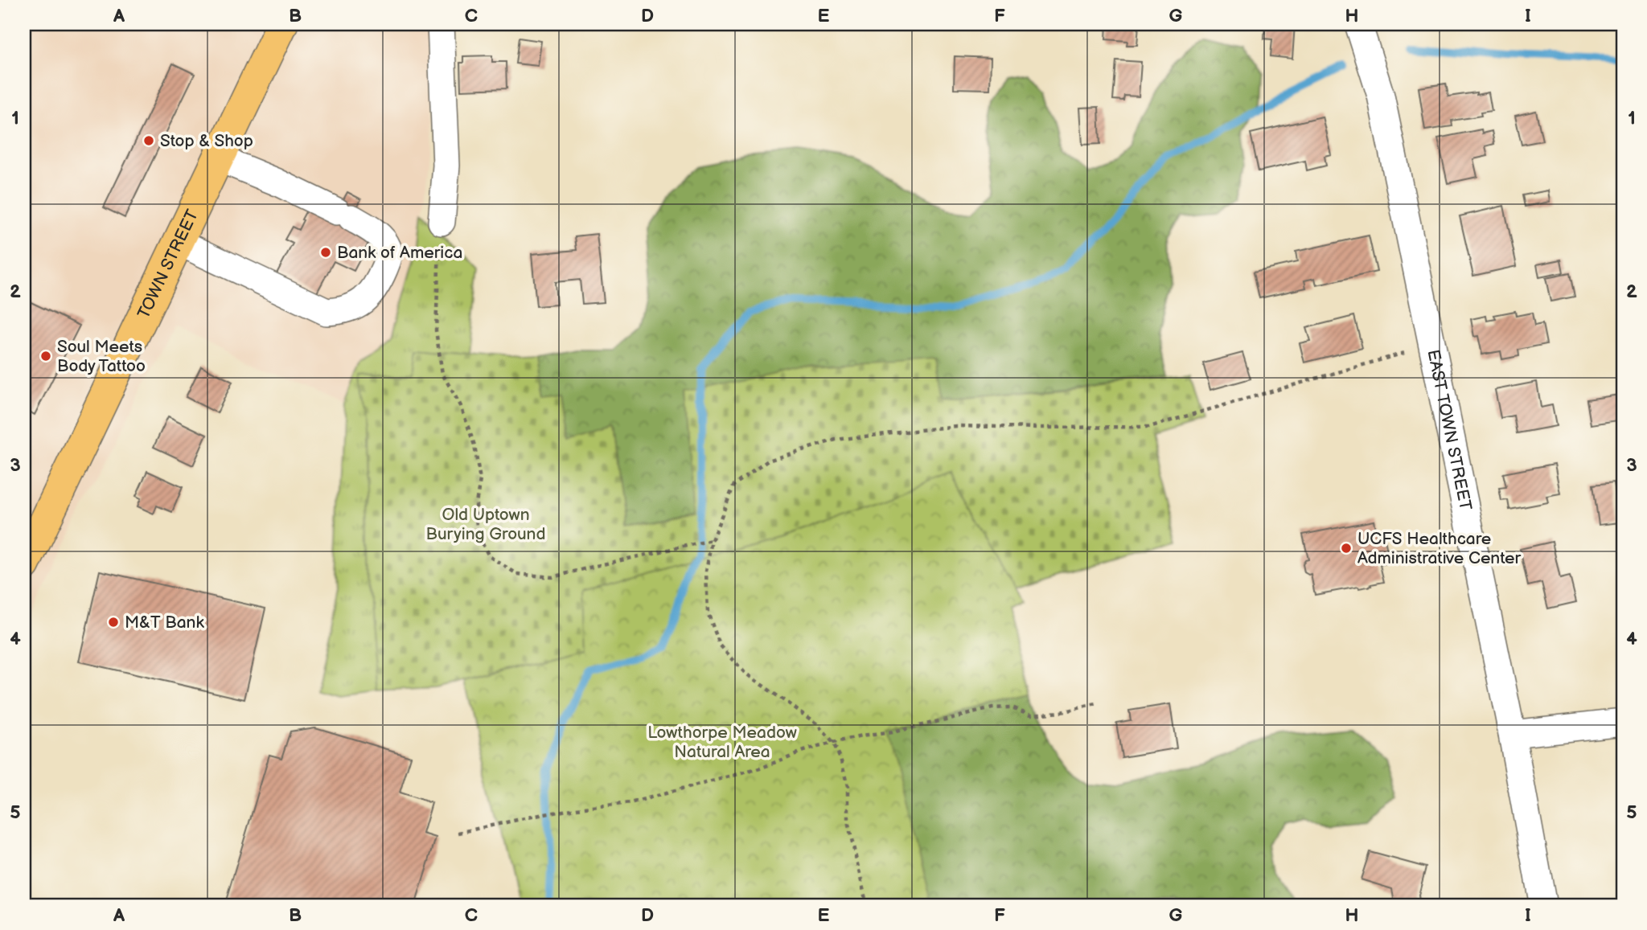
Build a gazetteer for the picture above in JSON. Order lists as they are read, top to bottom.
{
  "streets": {
    "main road": ["TOWN STREET"],
    "street": ["EAST TOWN STREET"]
  },
  "parks": ["Old Uptown Burying Ground", "Lowthorpe Meadow Natural Area"],
  "places": [
    "Stop & Shop",
    "Bank of America",
    "Soul Meets Body Tattoo",
    "UCFS Healthcare Administrative Center",
    "M&T Bank"
  ],
  "grid": {
    "columns": [
      "A",
      "B",
      "C",
      "D",
      "E",
      "F",
      "G",
      "H",
      "I"
    ],
    "rows": [
      "1",
      "2",
      "3",
      "4",
      "5"
    ]
  }
}
